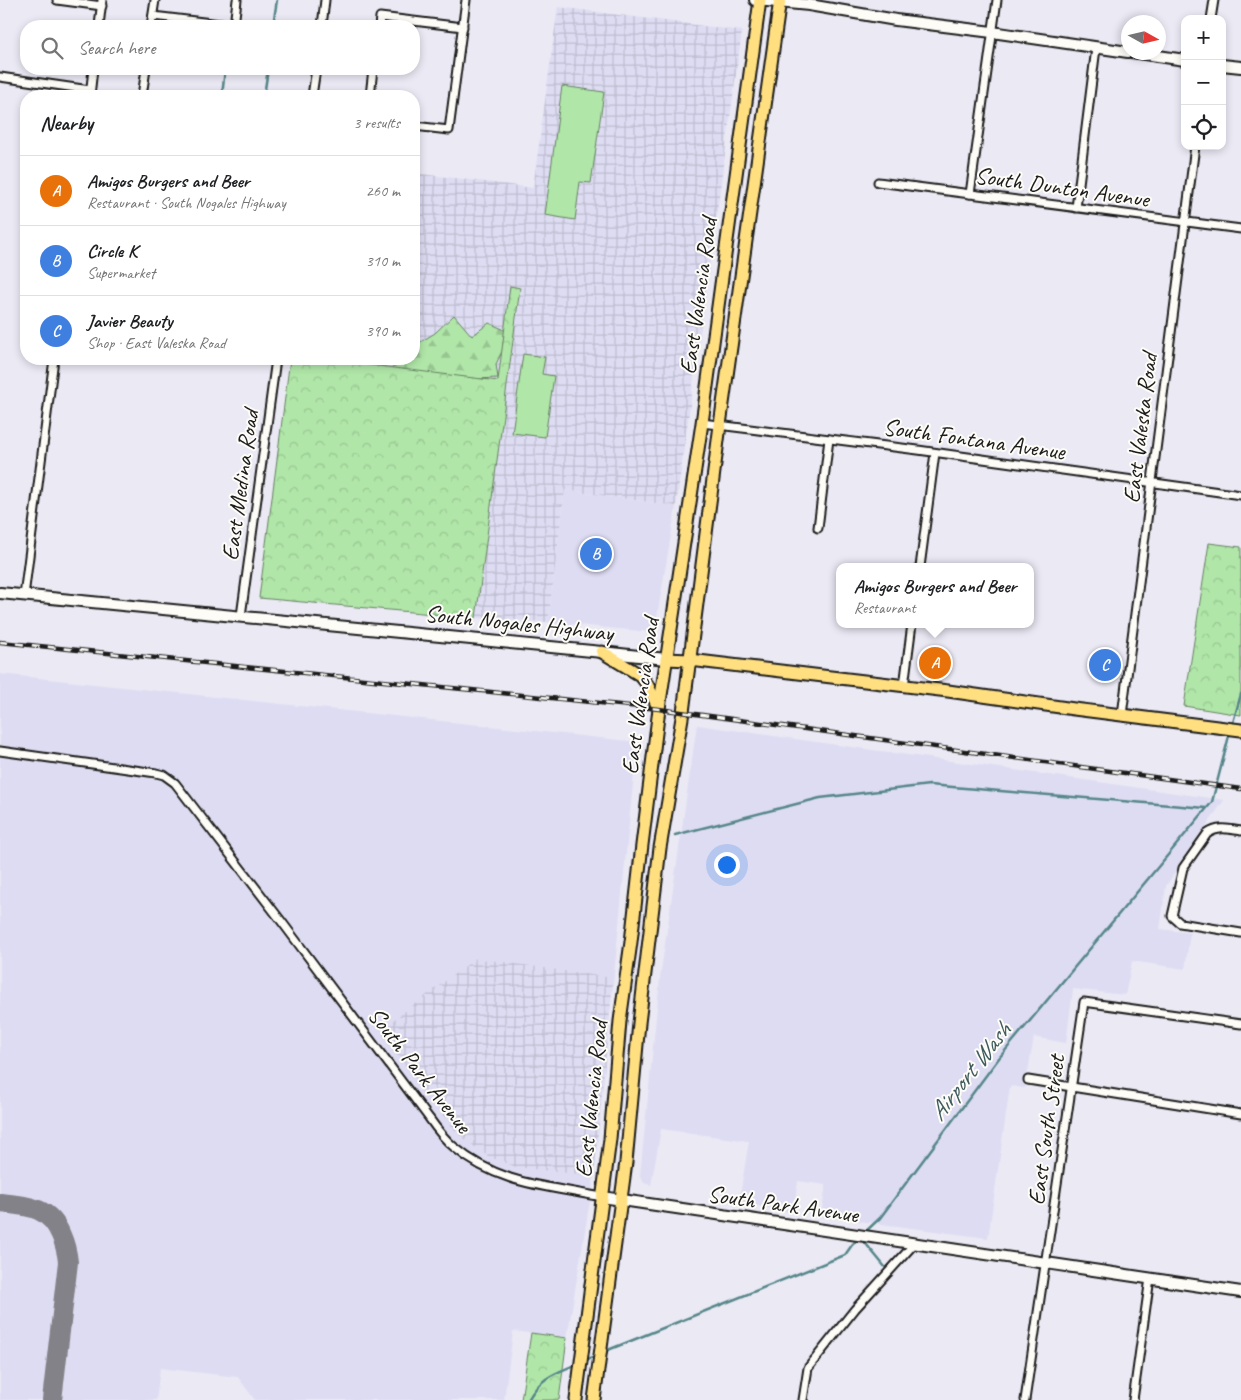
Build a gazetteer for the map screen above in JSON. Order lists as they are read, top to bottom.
{
  "streets": {
    "main road": ["East Valencia Road", "South Nogales Highway", "South Park Avenue"],
    "street": [
      "South Dunton Avenue",
      "East Valeska Road",
      "South Fontana Avenue",
      "East Medina Road",
      "East South Street"
    ]
  },
  "crossings": [
    ["South Dunton Avenue", "East Valeska Road"],
    ["East Valencia Road", "South Fontana Avenue"],
    ["East Valencia Road", "South Nogales Highway"],
    ["East Valencia Road", "South Park Avenue"],
    ["East Valeska Road", "South Fontana Avenue"],
    ["East Valeska Road", "South Nogales Highway"],
    ["East Medina Road", "South Nogales Highway"],
    ["South Park Avenue", "East South Street"]
  ],
  "water": ["Airport Wash"],
  "north": "right",
  "page": {
    "map_buttons": ["+", "−"],
    "search": "Search here",
    "heading": ["Nearby", "3 results"],
    "list": [
      {
        "mark": "A",
        "name": "Amigos Burgers and Beer",
        "note": "Restaurant · South Nogales Highway",
        "value": "260 m"
      },
      {
        "mark": "B",
        "name": "Circle K",
        "note": "Supermarket",
        "value": "310 m"
      },
      {
        "mark": "C",
        "name": "Javier Beauty",
        "note": "Shop · East Valeska Road",
        "value": "390 m"
      }
    ],
    "pins": ["B", "A", "C"],
    "popup": ["Amigos Burgers and Beer", "Restaurant"]
  }
}
